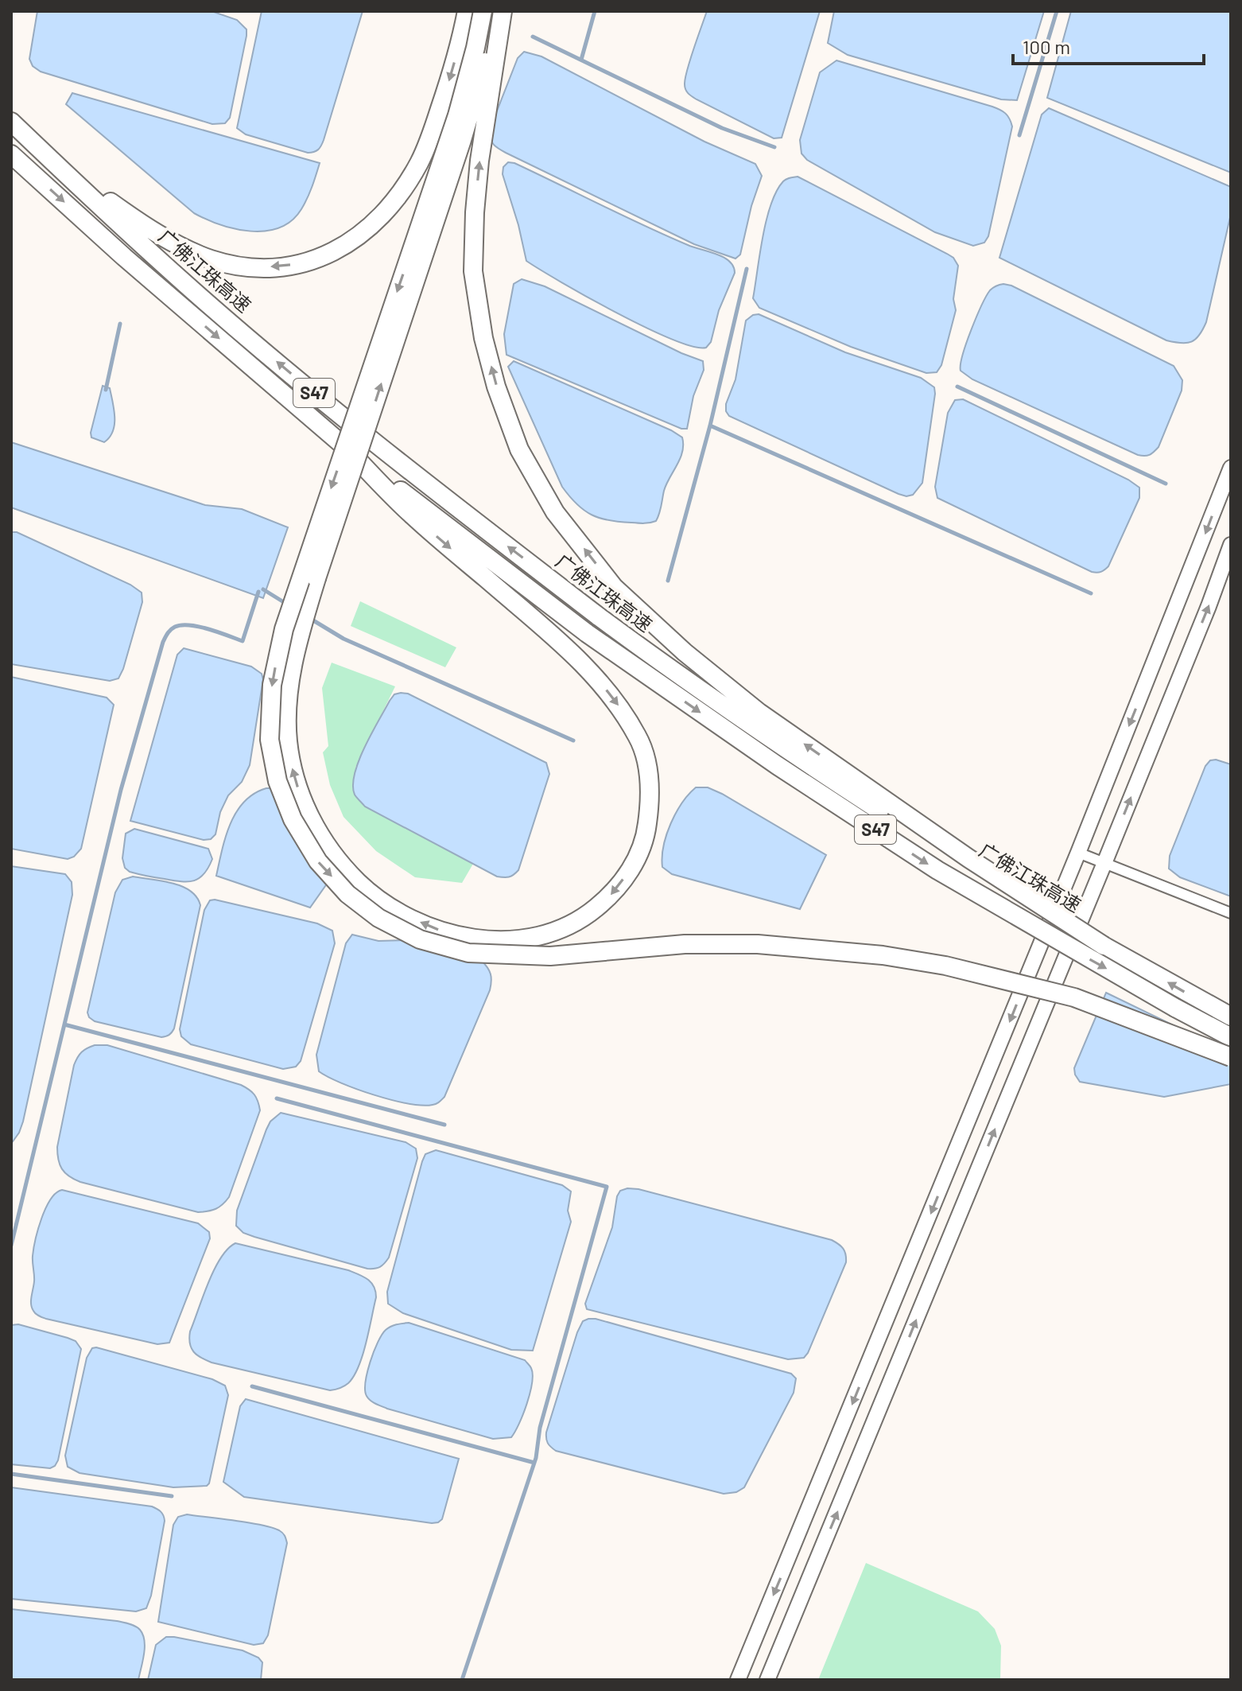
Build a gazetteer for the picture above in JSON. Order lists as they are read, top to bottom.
{
  "streets": {
    "highway": ["广佛江珠高速", "S47"]
  },
  "scale_bar": "100 m"
}
